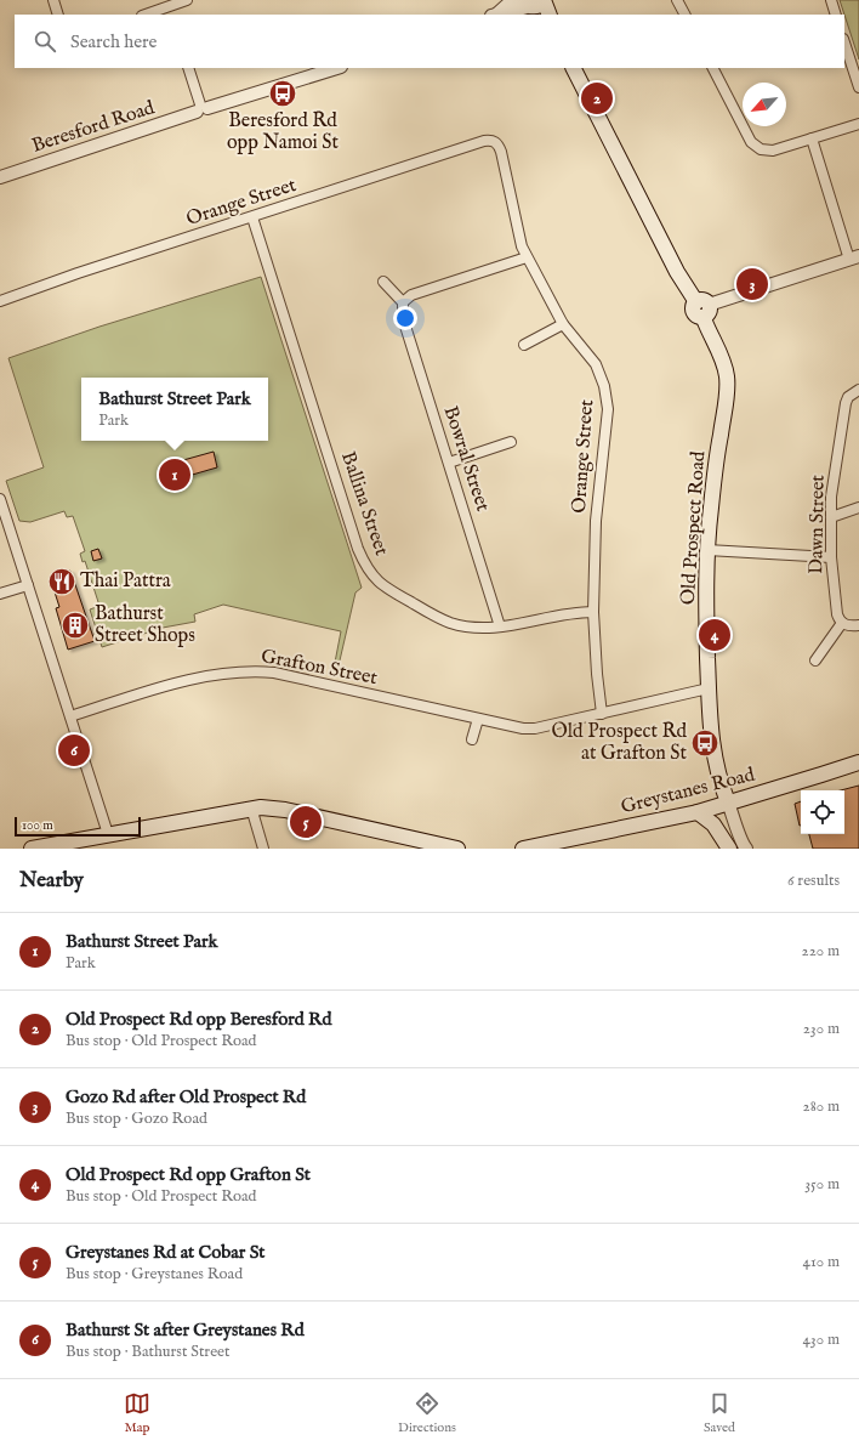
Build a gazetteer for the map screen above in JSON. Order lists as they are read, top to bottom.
{
  "streets": {
    "main road": ["Old Prospect Road", "Greystanes Road"],
    "street": [
      "Beresford Road",
      "Orange Street",
      "Bowral Street",
      "Ballina Street",
      "Dawn Street",
      "Grafton Street"
    ]
  },
  "crossings": [
    ["Orange Street", "Ballina Street"],
    ["Orange Street", "Grafton Street"],
    ["Bowral Street", "Ballina Street"],
    ["Old Prospect Road", "Grafton Street"],
    ["Old Prospect Road", "Greystanes Road"]
  ],
  "places": {
    "bus stop": ["Beresford Rd opp Namoi St", "Old Prospect Rd at Grafton St"],
    "restaurant": ["Thai Pattra"],
    "building": ["Bathurst Street Shops"]
  },
  "scale_bar": "100 m",
  "north": "bottom left",
  "page": {
    "search": "Search here",
    "pins": [
      "2",
      "3",
      "1",
      "4",
      "6",
      "5"
    ],
    "popup": ["Bathurst Street Park", "Park"],
    "scale": "100 m",
    "heading": ["Nearby", "6 results"],
    "list": [
      {
        "mark": "1",
        "name": "Bathurst Street Park",
        "note": "Park",
        "value": "220 m"
      },
      {
        "mark": "2",
        "name": "Old Prospect Rd opp Beresford Rd",
        "note": "Bus stop · Old Prospect Road",
        "value": "230 m"
      },
      {
        "mark": "3",
        "name": "Gozo Rd after Old Prospect Rd",
        "note": "Bus stop · Gozo Road",
        "value": "280 m"
      },
      {
        "mark": "4",
        "name": "Old Prospect Rd opp Grafton St",
        "note": "Bus stop · Old Prospect Road",
        "value": "350 m"
      },
      {
        "mark": "5",
        "name": "Greystanes Rd at Cobar St",
        "note": "Bus stop · Greystanes Road",
        "value": "410 m"
      },
      {
        "mark": "6",
        "name": "Bathurst St after Greystanes Rd",
        "note": "Bus stop · Bathurst Street",
        "value": "430 m"
      }
    ],
    "nav": ["Map", "Directions", "Saved"]
  }
}
